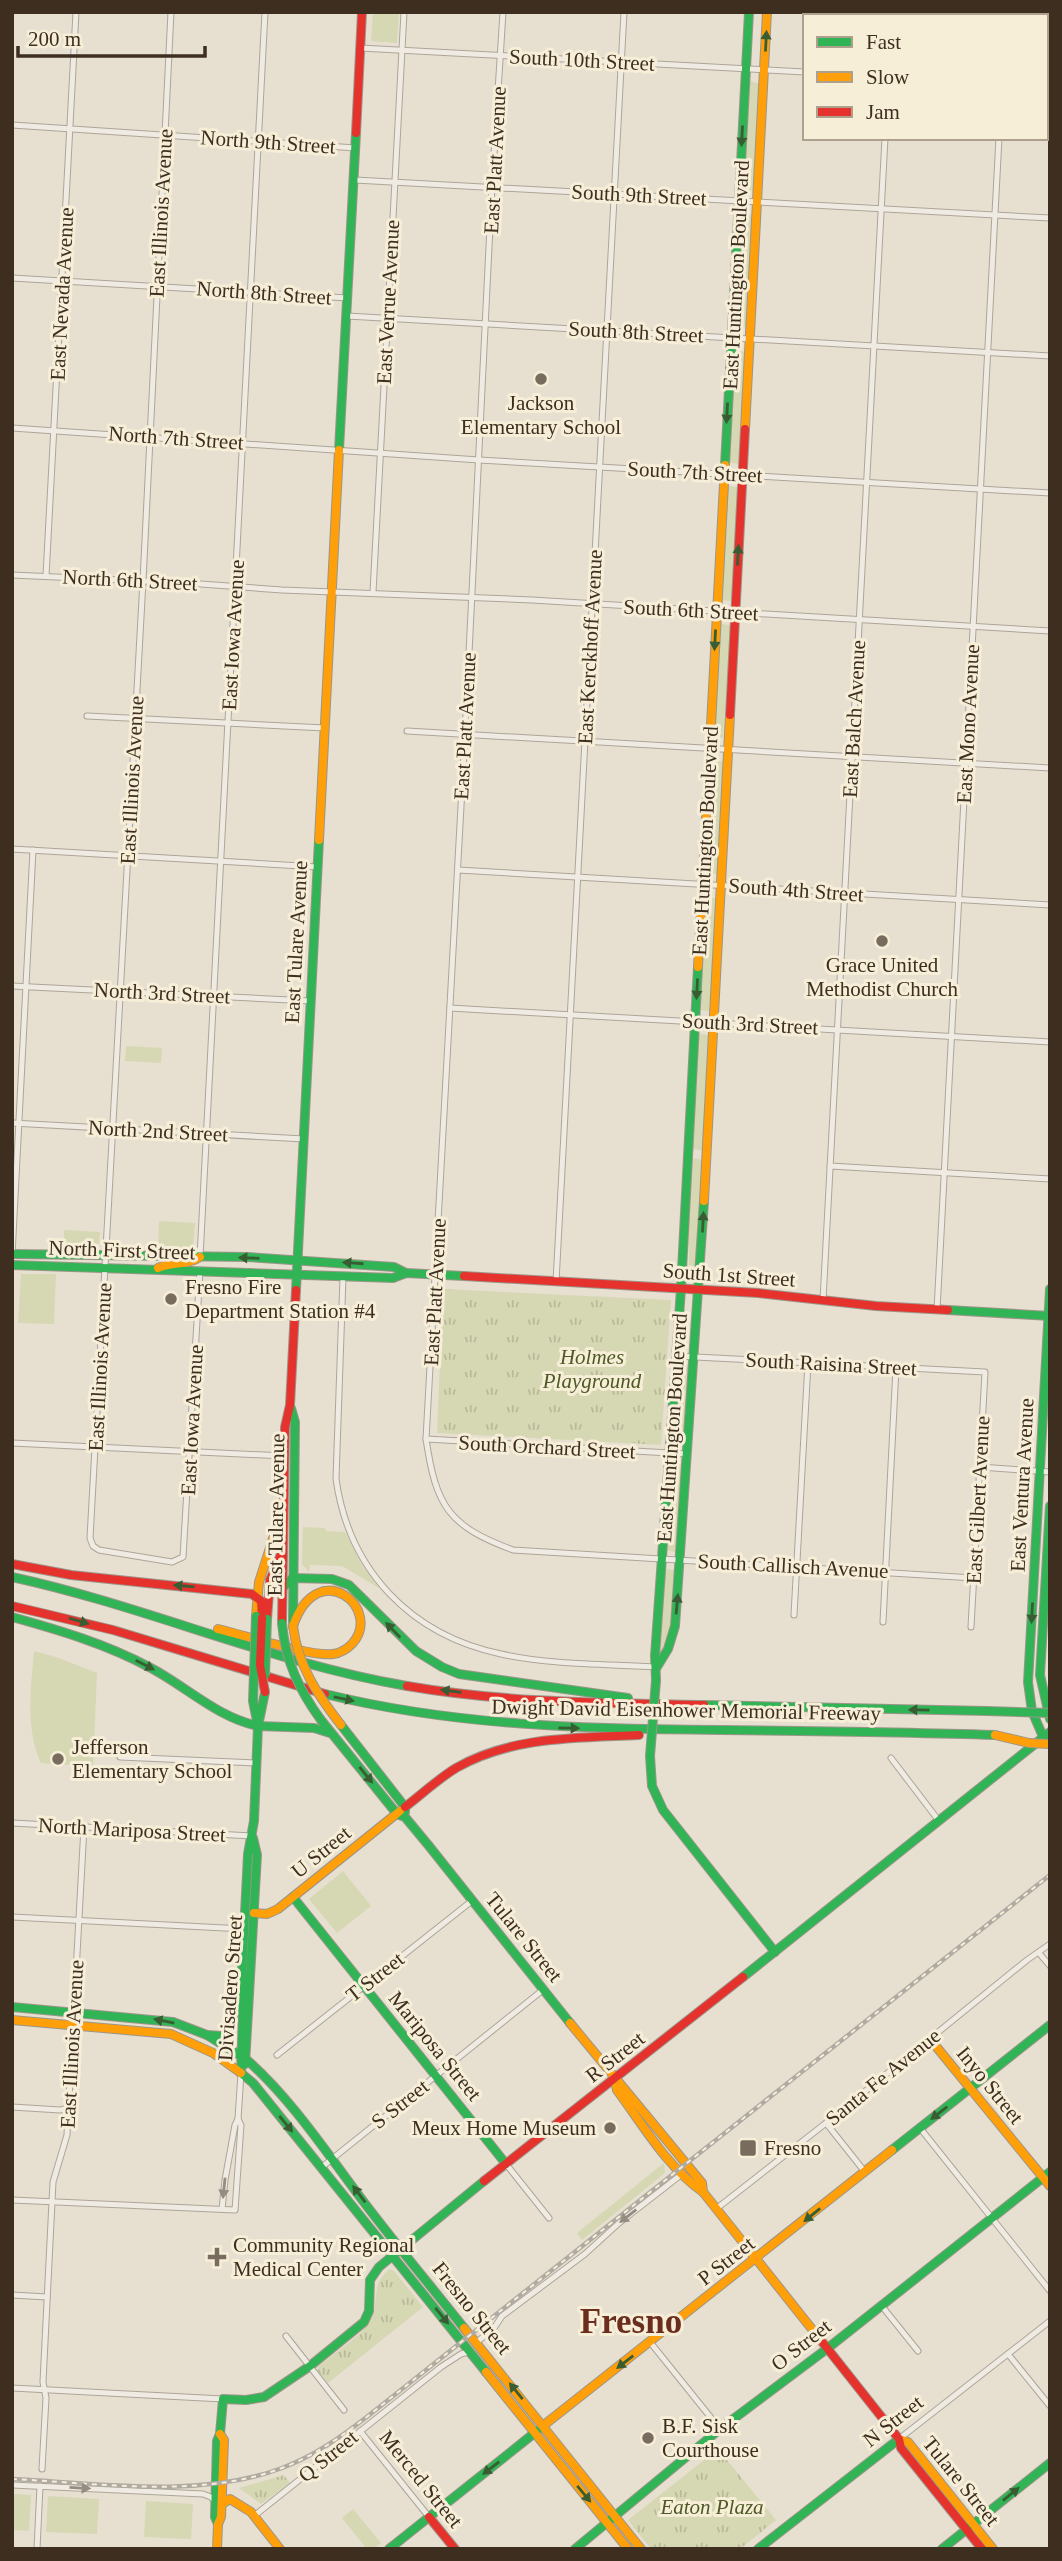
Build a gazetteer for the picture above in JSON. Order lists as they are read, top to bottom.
{
  "streets": {
    "main road": [
      "East Huntington Boulevard",
      "East Tulare Avenue",
      "North First Street",
      "South 1st Street",
      "East Ventura Avenue",
      "Dwight David Eisenhower Memorial Freeway",
      "U Street",
      "Tulare Street",
      "Divisadero Street",
      "Mariposa Street",
      "R Street",
      "Inyo Street",
      "P Street",
      "Fresno Street",
      "O Street",
      "N Street",
      "Merced Street"
    ],
    "street": [
      "South 10th Street",
      "North 9th Street",
      "East Platt Avenue",
      "South 9th Street",
      "East Illinois Avenue",
      "North 8th Street",
      "East Nevada Avenue",
      "East Verrue Avenue",
      "South 8th Street",
      "North 7th Street",
      "South 7th Street",
      "North 6th Street",
      "South 6th Street",
      "East Iowa Avenue",
      "East Kerckhoff Avenue",
      "East Balch Avenue",
      "East Mono Avenue",
      "South 4th Street",
      "North 3rd Street",
      "South 3rd Street",
      "North 2nd Street",
      "South Raisina Street",
      "South Orchard Street",
      "East Gilbert Avenue",
      "South Callisch Avenue",
      "North Mariposa Street",
      "T Street",
      "Santa Fe Avenue",
      "S Street",
      "Q Street"
    ]
  },
  "crossings": [
    ["South 10th Street", "East Platt Avenue"],
    ["South 10th Street", "East Huntington Boulevard"],
    ["South 10th Street", "East Verrue Avenue"],
    ["South 10th Street", "East Kerckhoff Avenue"],
    ["North 9th Street", "East Illinois Avenue"],
    ["North 9th Street", "East Nevada Avenue"],
    ["North 9th Street", "East Iowa Avenue"],
    ["North 9th Street", "East Tulare Avenue"],
    ["East Platt Avenue", "South 9th Street"],
    ["East Platt Avenue", "South 8th Street"],
    ["East Platt Avenue", "South 7th Street"],
    ["East Platt Avenue", "South 6th Street"],
    ["East Platt Avenue", "South 4th Street"],
    ["East Platt Avenue", "South 3rd Street"],
    ["East Platt Avenue", "South 1st Street"],
    ["East Platt Avenue", "South Orchard Street"],
    ["East Platt Avenue", "South Callisch Avenue"],
    ["South 9th Street", "East Huntington Boulevard"],
    ["South 9th Street", "East Verrue Avenue"],
    ["South 9th Street", "East Kerckhoff Avenue"],
    ["South 9th Street", "East Balch Avenue"],
    ["South 9th Street", "East Mono Avenue"],
    ["South 9th Street", "East Tulare Avenue"],
    ["East Illinois Avenue", "North 8th Street"],
    ["East Illinois Avenue", "North 7th Street"],
    ["East Illinois Avenue", "North 6th Street"],
    ["East Illinois Avenue", "East Iowa Avenue"],
    ["East Illinois Avenue", "North 3rd Street"],
    ["East Illinois Avenue", "North 2nd Street"],
    ["East Illinois Avenue", "North First Street"],
    ["East Illinois Avenue", "North Mariposa Street"],
    ["East Illinois Avenue", "Fresno Street"],
    ["East Huntington Boulevard", "South 8th Street"],
    ["East Huntington Boulevard", "South 7th Street"],
    ["East Huntington Boulevard", "South 6th Street"],
    ["East Huntington Boulevard", "South 4th Street"],
    ["East Huntington Boulevard", "South 3rd Street"],
    ["East Huntington Boulevard", "South 1st Street"],
    ["East Huntington Boulevard", "South Raisina Street"],
    ["East Huntington Boulevard", "South Orchard Street"],
    ["East Huntington Boulevard", "South Callisch Avenue"],
    ["East Huntington Boulevard", "R Street"],
    ["North 8th Street", "East Nevada Avenue"],
    ["North 8th Street", "East Iowa Avenue"],
    ["North 8th Street", "East Tulare Avenue"],
    ["East Nevada Avenue", "North 7th Street"],
    ["East Nevada Avenue", "North 6th Street"],
    ["East Verrue Avenue", "South 8th Street"],
    ["East Verrue Avenue", "South 7th Street"],
    ["East Verrue Avenue", "South 6th Street"],
    ["South 8th Street", "East Kerckhoff Avenue"],
    ["South 8th Street", "East Balch Avenue"],
    ["South 8th Street", "East Mono Avenue"],
    ["South 8th Street", "East Tulare Avenue"],
    ["North 7th Street", "South 7th Street"],
    ["North 7th Street", "East Iowa Avenue"],
    ["North 7th Street", "East Tulare Avenue"],
    ["South 7th Street", "East Kerckhoff Avenue"],
    ["South 7th Street", "East Balch Avenue"],
    ["South 7th Street", "East Mono Avenue"],
    ["South 7th Street", "East Tulare Avenue"],
    ["North 6th Street", "South 6th Street"],
    ["North 6th Street", "East Iowa Avenue"],
    ["North 6th Street", "East Tulare Avenue"],
    ["South 6th Street", "East Kerckhoff Avenue"],
    ["South 6th Street", "East Balch Avenue"],
    ["South 6th Street", "East Mono Avenue"],
    ["South 6th Street", "East Tulare Avenue"],
    ["East Iowa Avenue", "North 3rd Street"],
    ["East Iowa Avenue", "North 2nd Street"],
    ["East Iowa Avenue", "North First Street"],
    ["East Iowa Avenue", "South 1st Street"],
    ["East Kerckhoff Avenue", "South 4th Street"],
    ["East Kerckhoff Avenue", "South 3rd Street"],
    ["East Kerckhoff Avenue", "South 1st Street"],
    ["East Balch Avenue", "South 4th Street"],
    ["East Balch Avenue", "South 3rd Street"],
    ["East Balch Avenue", "South 1st Street"],
    ["East Mono Avenue", "South 4th Street"],
    ["East Mono Avenue", "South 3rd Street"],
    ["East Mono Avenue", "South 1st Street"],
    ["East Tulare Avenue", "North 3rd Street"],
    ["East Tulare Avenue", "North 2nd Street"],
    ["East Tulare Avenue", "North First Street"],
    ["East Tulare Avenue", "South 1st Street"],
    ["East Tulare Avenue", "Tulare Street"],
    ["East Tulare Avenue", "Divisadero Street"],
    ["North First Street", "South 1st Street"],
    ["South 1st Street", "East Ventura Avenue"],
    ["South Raisina Street", "East Gilbert Avenue"],
    ["South Orchard Street", "South Callisch Avenue"],
    ["East Ventura Avenue", "R Street"],
    ["East Gilbert Avenue", "South Callisch Avenue"],
    ["Dwight David Eisenhower Memorial Freeway", "U Street"],
    ["North Mariposa Street", "Divisadero Street"],
    ["U Street", "Tulare Street"],
    ["U Street", "Divisadero Street"],
    ["U Street", "Mariposa Street"],
    ["Tulare Street", "T Street"],
    ["Tulare Street", "R Street"],
    ["Tulare Street", "Santa Fe Avenue"],
    ["Tulare Street", "S Street"],
    ["Tulare Street", "P Street"],
    ["Tulare Street", "O Street"],
    ["Tulare Street", "N Street"],
    ["T Street", "Mariposa Street"],
    ["Divisadero Street", "Fresno Street"],
    ["Mariposa Street", "R Street"],
    ["Mariposa Street", "S Street"],
    ["R Street", "Fresno Street"],
    ["Santa Fe Avenue", "Inyo Street"],
    ["Inyo Street", "P Street"],
    ["Inyo Street", "O Street"],
    ["S Street", "Fresno Street"],
    ["P Street", "Fresno Street"],
    ["P Street", "Merced Street"],
    ["Fresno Street", "O Street"],
    ["Fresno Street", "Q Street"],
    ["Q Street", "Merced Street"]
  ],
  "one_way": ["P Street"],
  "districts": ["Fresno"],
  "parks": ["Holmes Playground", "Eaton Plaza"],
  "places": {
    "other": [
      "Jackson Elementary School",
      "Grace United Methodist Church",
      "Fresno Fire Department Station #4",
      "Jefferson Elementary School",
      "Meux Home Museum",
      "B.F. Sisk Courthouse"
    ],
    "transit": ["Fresno"],
    "health": ["Community Regional Medical Center"]
  },
  "legend": ["Fast", "Slow", "Jam"],
  "scale_bar": "200 m"
}
